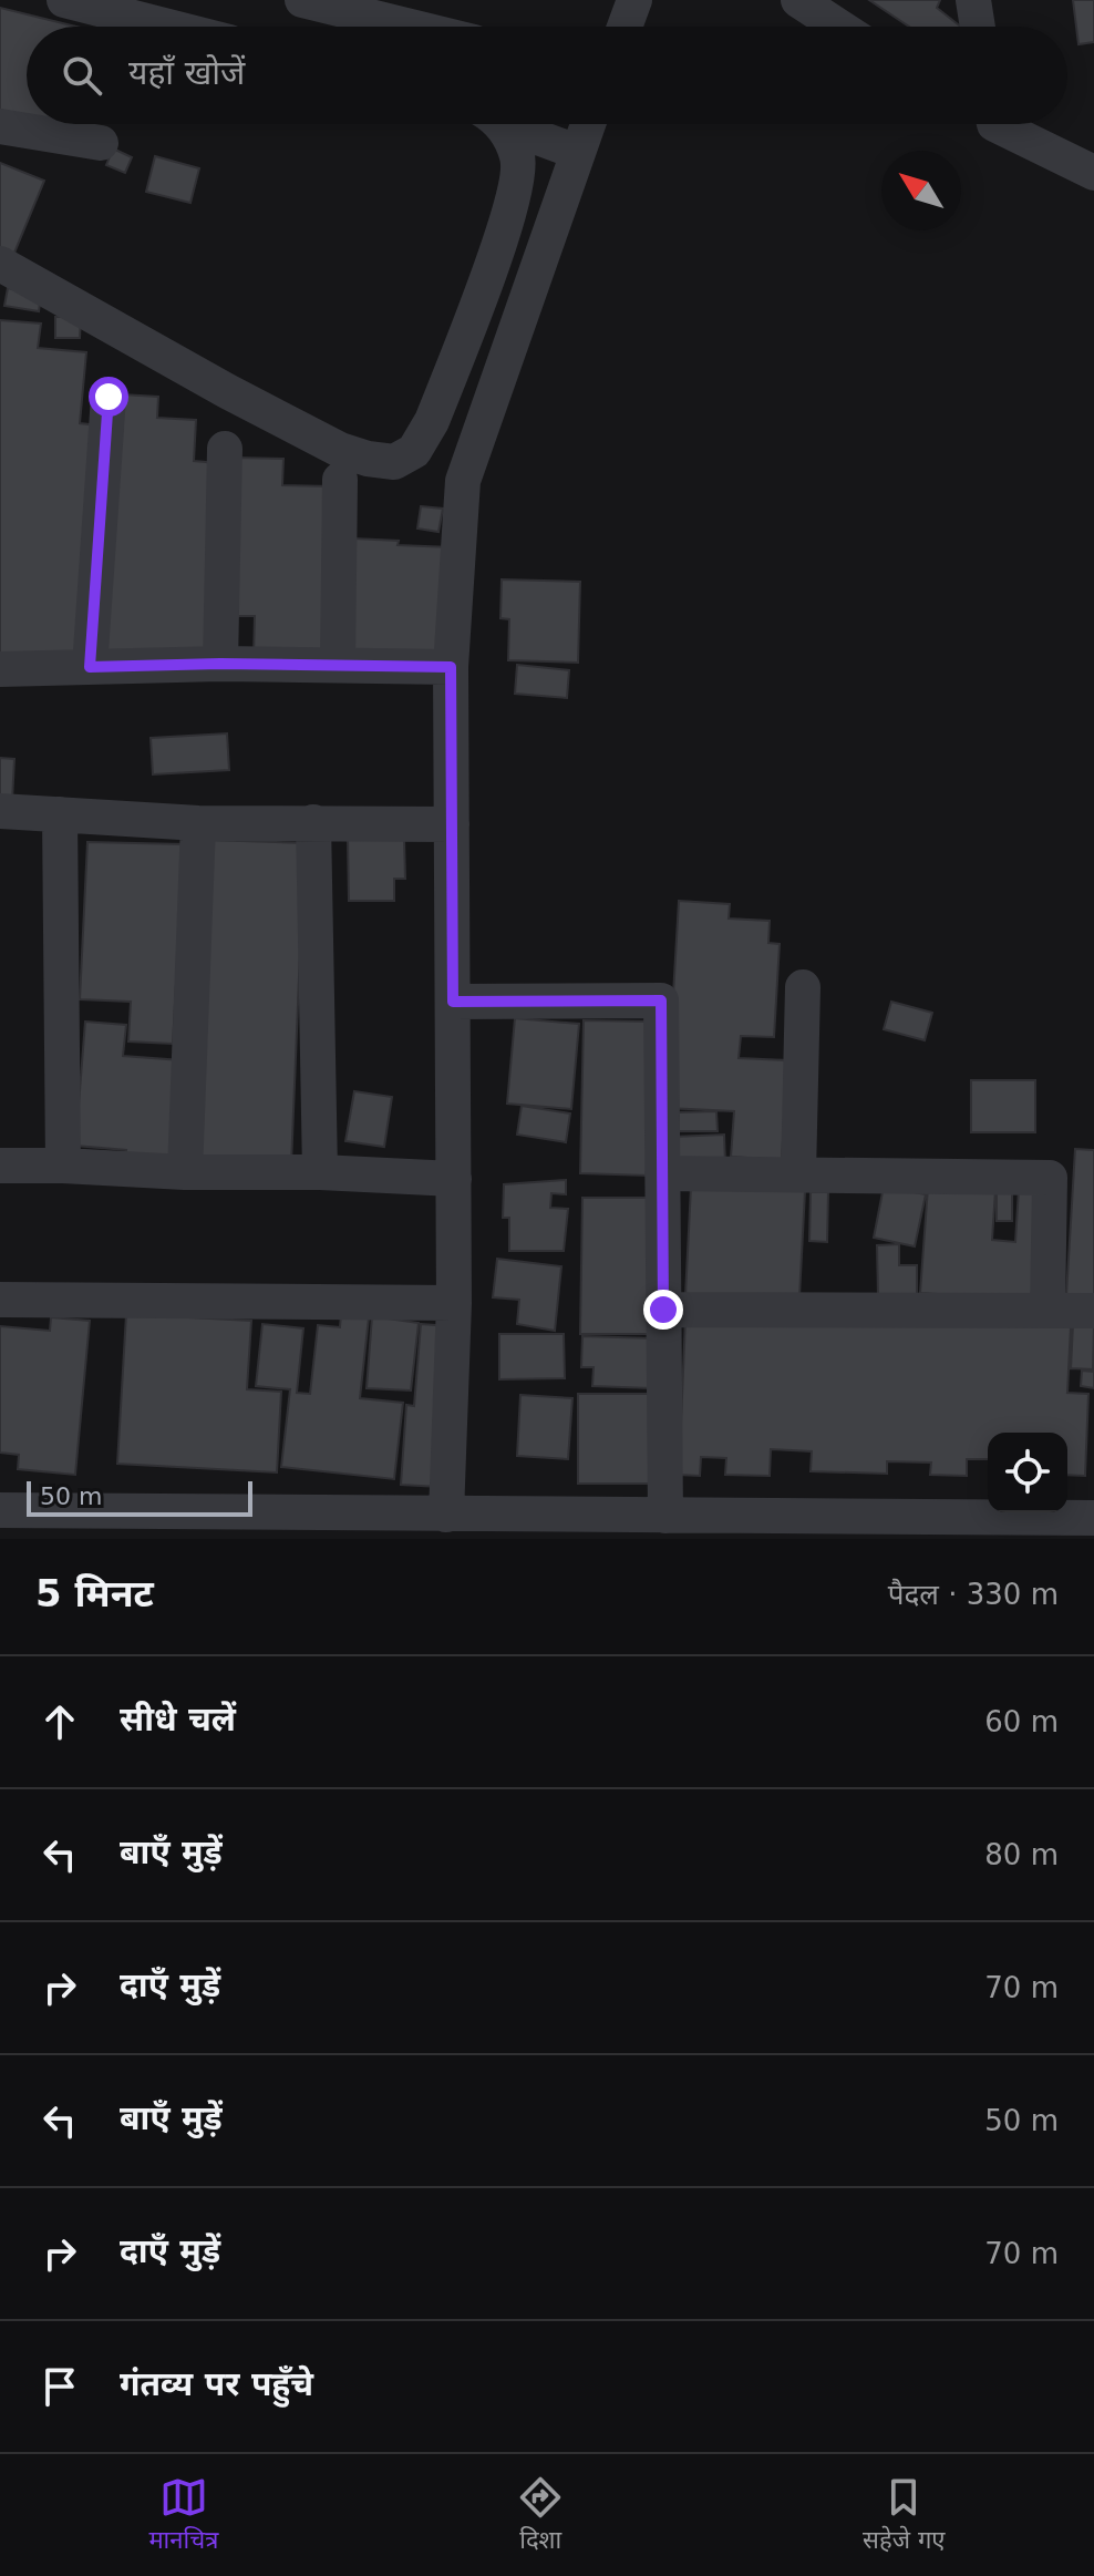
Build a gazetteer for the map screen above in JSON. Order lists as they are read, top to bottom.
{
  "scale_bar": "50 m",
  "north": "top left",
  "page": {
    "search": "यहाँ खोजें",
    "scale": "50 m",
    "heading": ["5 मिनट", "पैदल · 330 m"],
    "list": [
      ["सीधे चलें", "60 m"],
      ["बाएँ मुड़ें", "80 m"],
      ["दाएँ मुड़ें", "70 m"],
      ["बाएँ मुड़ें", "50 m"],
      ["दाएँ मुड़ें", "70 m"],
      "गंतव्य पर पहुँचे"
    ],
    "nav": ["मानचित्र", "दिशा", "सहेजे गए"]
  }
}
